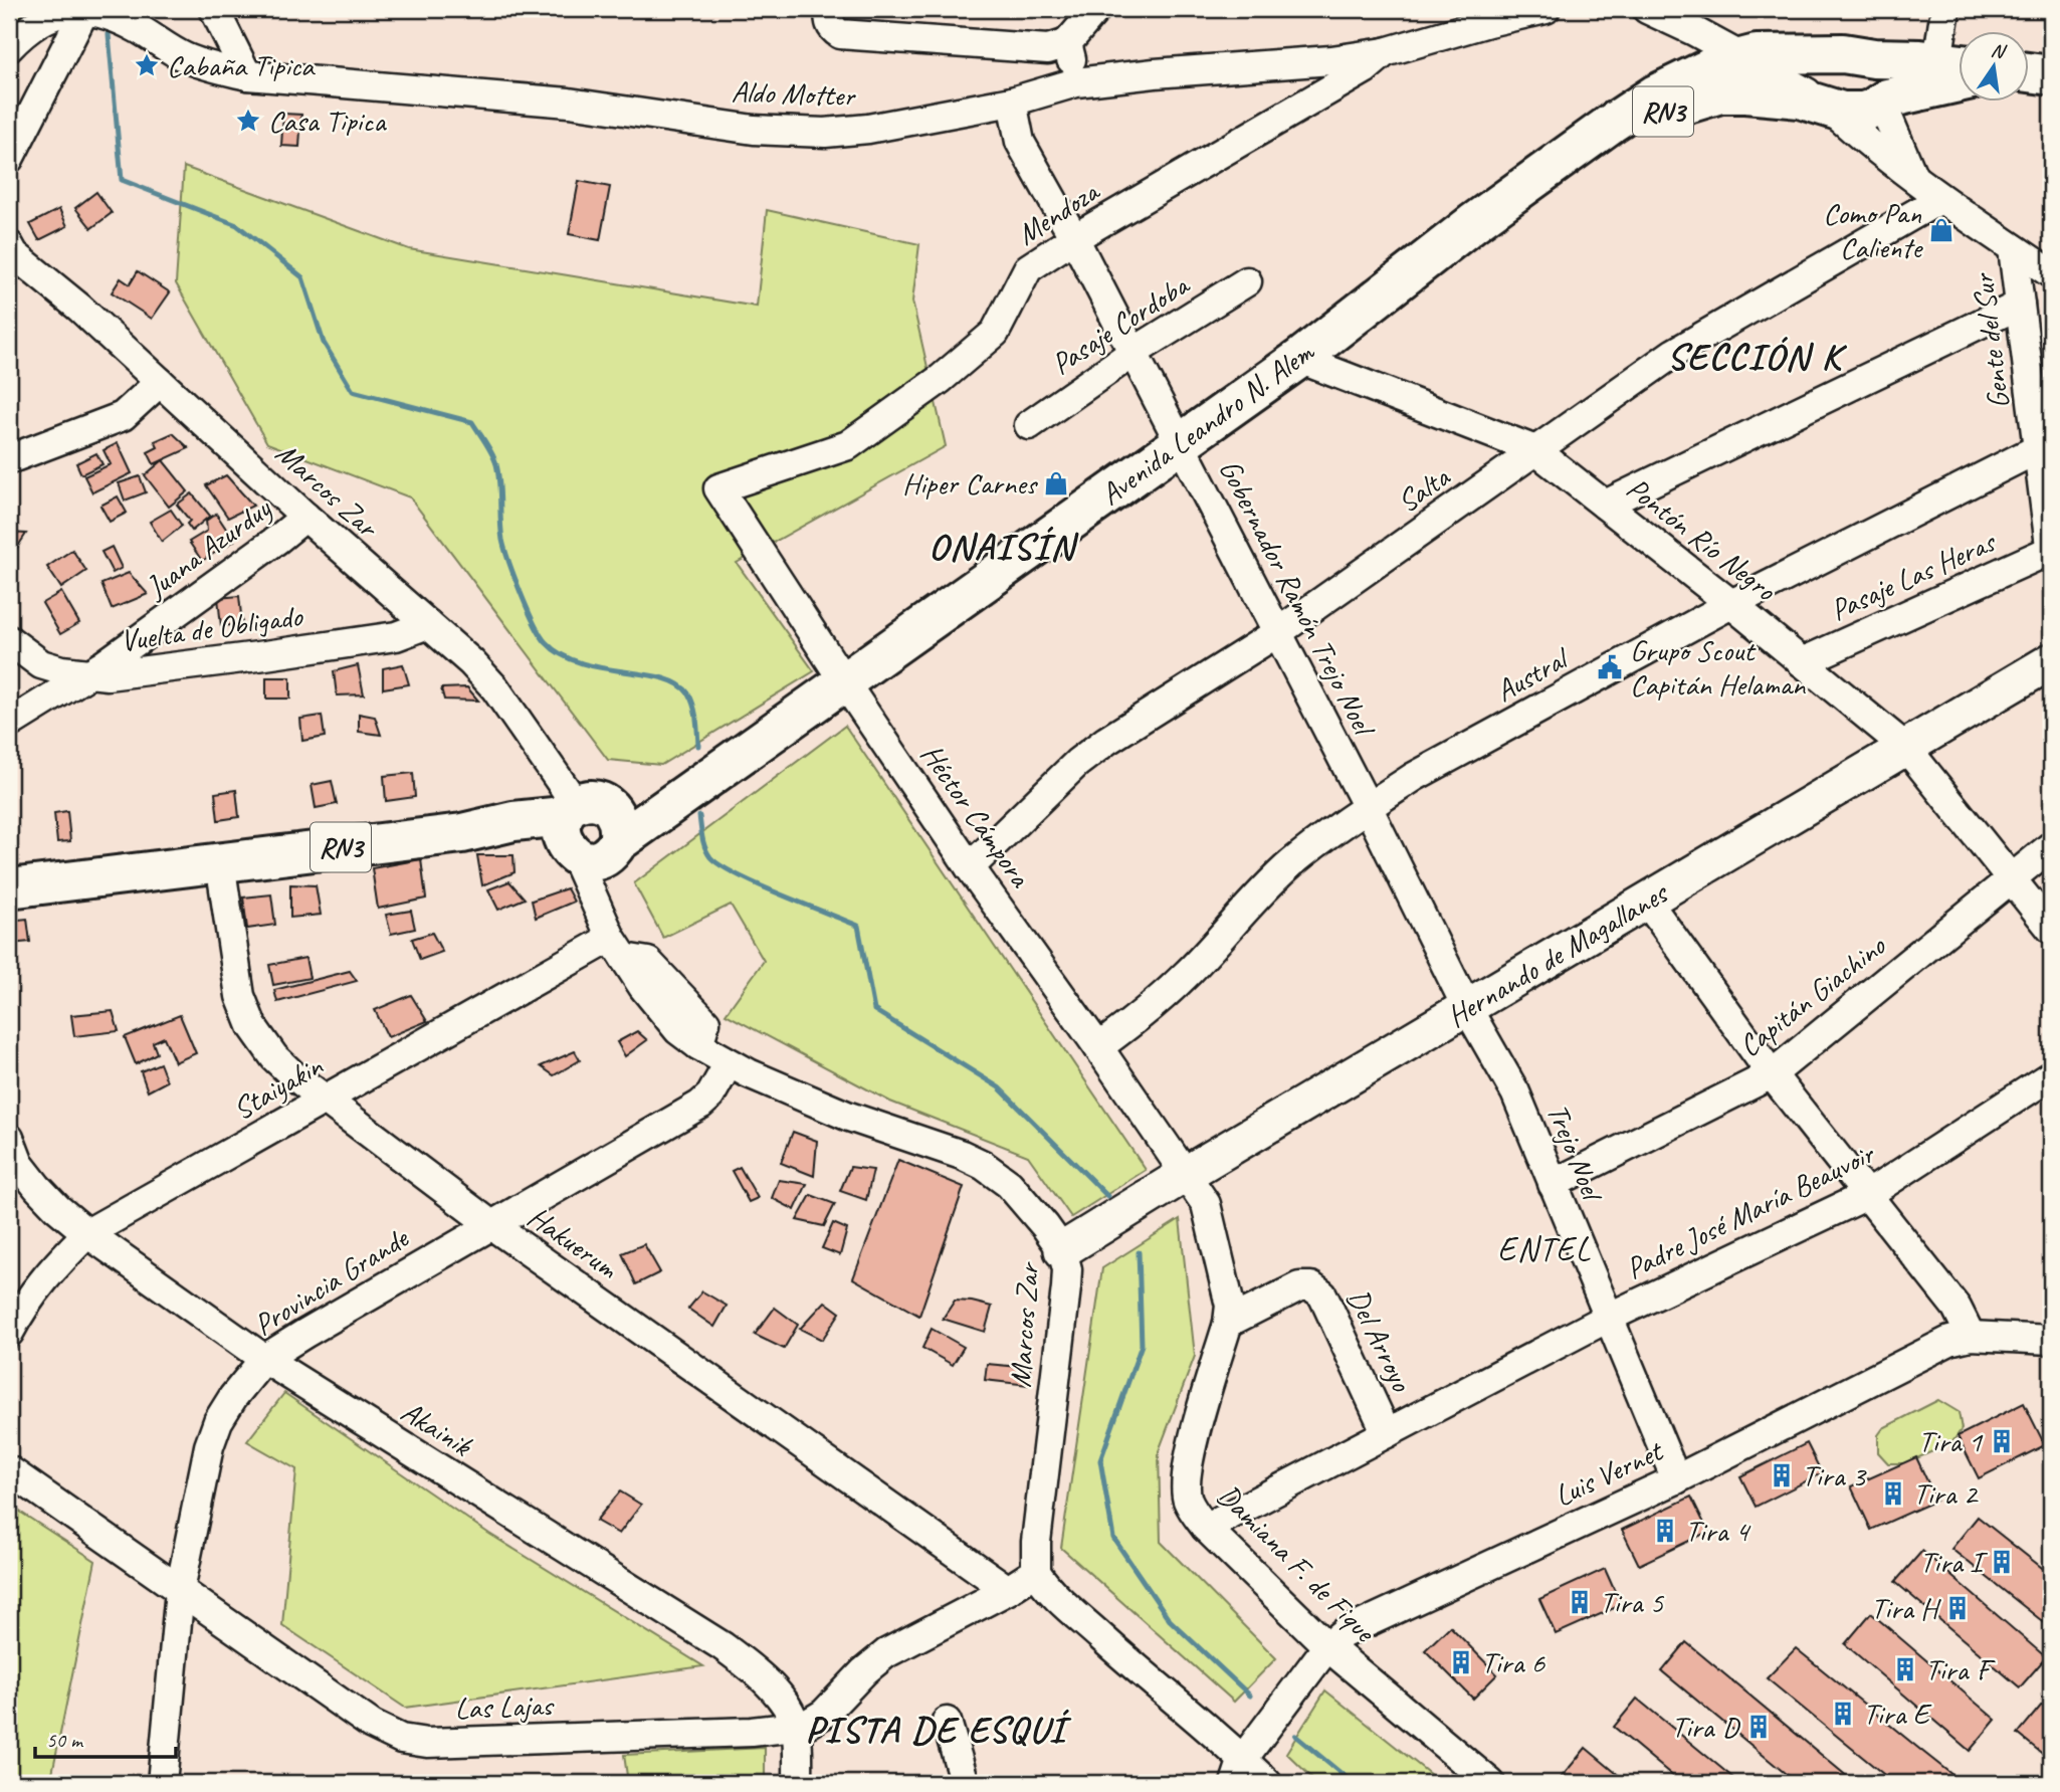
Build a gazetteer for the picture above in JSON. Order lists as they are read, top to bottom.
{
  "streets": {
    "highway": ["RN3", "Avenida Leandro N. Alem"],
    "main road": ["Hernando de Magallanes"],
    "street": [
      "Aldo Motter",
      "Mendoza",
      "Pasaje Cordoba",
      "Gente del Sur",
      "Marcos Zar",
      "Salta",
      "Pontón Río Negro",
      "Juana Azurduy",
      "Pasaje Las Heras",
      "Gobernador Ramón Trejo Noel",
      "Vuelta de Obligado",
      "Austral",
      "Héctor Cámpora",
      "Capitán Giachino",
      "Staiyakin",
      "Trejo Noel",
      "Padre José María Beauvoir",
      "Hakuerum",
      "Provincia Grande",
      "Del Arroyo",
      "Akainik",
      "Luis Vernet",
      "Damiana F. de Fique",
      "Las Lajas"
    ]
  },
  "crossings": [
    ["Aldo Motter", "Mendoza"],
    ["Aldo Motter", "Gobernador Ramón Trejo Noel"],
    ["RN3", "Avenida Leandro N. Alem"],
    ["RN3", "Marcos Zar"],
    ["RN3", "Hakuerum"],
    ["Mendoza", "Gobernador Ramón Trejo Noel"],
    ["Mendoza", "Héctor Cámpora"],
    ["Pasaje Cordoba", "Gobernador Ramón Trejo Noel"],
    ["Gente del Sur", "Pasaje Las Heras"],
    ["Gente del Sur", "Austral"],
    ["Avenida Leandro N. Alem", "Marcos Zar"],
    ["Avenida Leandro N. Alem", "Pontón Río Negro"],
    ["Avenida Leandro N. Alem", "Gobernador Ramón Trejo Noel"],
    ["Avenida Leandro N. Alem", "Héctor Cámpora"],
    ["Marcos Zar", "Juana Azurduy"],
    ["Marcos Zar", "Vuelta de Obligado"],
    ["Marcos Zar", "Hernando de Magallanes"],
    ["Marcos Zar", "Staiyakin"],
    ["Marcos Zar", "Provincia Grande"],
    ["Marcos Zar", "Las Lajas"],
    ["Salta", "Pontón Río Negro"],
    ["Salta", "Gobernador Ramón Trejo Noel"],
    ["Salta", "Héctor Cámpora"],
    ["Pontón Río Negro", "Pasaje Las Heras"],
    ["Pontón Río Negro", "Austral"],
    ["Pontón Río Negro", "Hernando de Magallanes"],
    ["Pontón Río Negro", "Capitán Giachino"],
    ["Juana Azurduy", "Vuelta de Obligado"],
    ["Gobernador Ramón Trejo Noel", "Austral"],
    ["Gobernador Ramón Trejo Noel", "Hernando de Magallanes"],
    ["Gobernador Ramón Trejo Noel", "Trejo Noel"],
    ["Austral", "Héctor Cámpora"],
    ["Héctor Cámpora", "Hernando de Magallanes"],
    ["Héctor Cámpora", "Damiana F. de Fique"],
    ["Hernando de Magallanes", "Trejo Noel"],
    ["Hernando de Magallanes", "Damiana F. de Fique"],
    ["Capitán Giachino", "Trejo Noel"],
    ["Staiyakin", "Hakuerum"],
    ["Staiyakin", "Akainik"],
    ["Trejo Noel", "Padre José María Beauvoir"],
    ["Trejo Noel", "Luis Vernet"],
    ["Padre José María Beauvoir", "Del Arroyo"],
    ["Padre José María Beauvoir", "Damiana F. de Fique"],
    ["Hakuerum", "Provincia Grande"],
    ["Hakuerum", "Las Lajas"],
    ["Provincia Grande", "Akainik"],
    ["Provincia Grande", "Las Lajas"],
    ["Del Arroyo", "Damiana F. de Fique"],
    ["Akainik", "Las Lajas"],
    ["Luis Vernet", "Damiana F. de Fique"]
  ],
  "districts": [
    "SECCIÓN K",
    "ONAISÍN",
    "ENTEL",
    "PISTA DE ESQUÍ"
  ],
  "places": {
    "place": ["Cabaña Tipica", "Casa Tipica"],
    "shop": ["Como Pan Caliente", "Hiper Carnes"],
    "public building": ["Grupo Scout Capitán Helaman"],
    "building": [
      "Tira 1",
      "Tira 3",
      "Tira 2",
      "Tira 4",
      "Tira I",
      "Tira 5",
      "Tira H",
      "Tira 6",
      "Tira F",
      "Tira E",
      "Tira D"
    ]
  },
  "scale_bar": "50 m",
  "north": "top"
}
